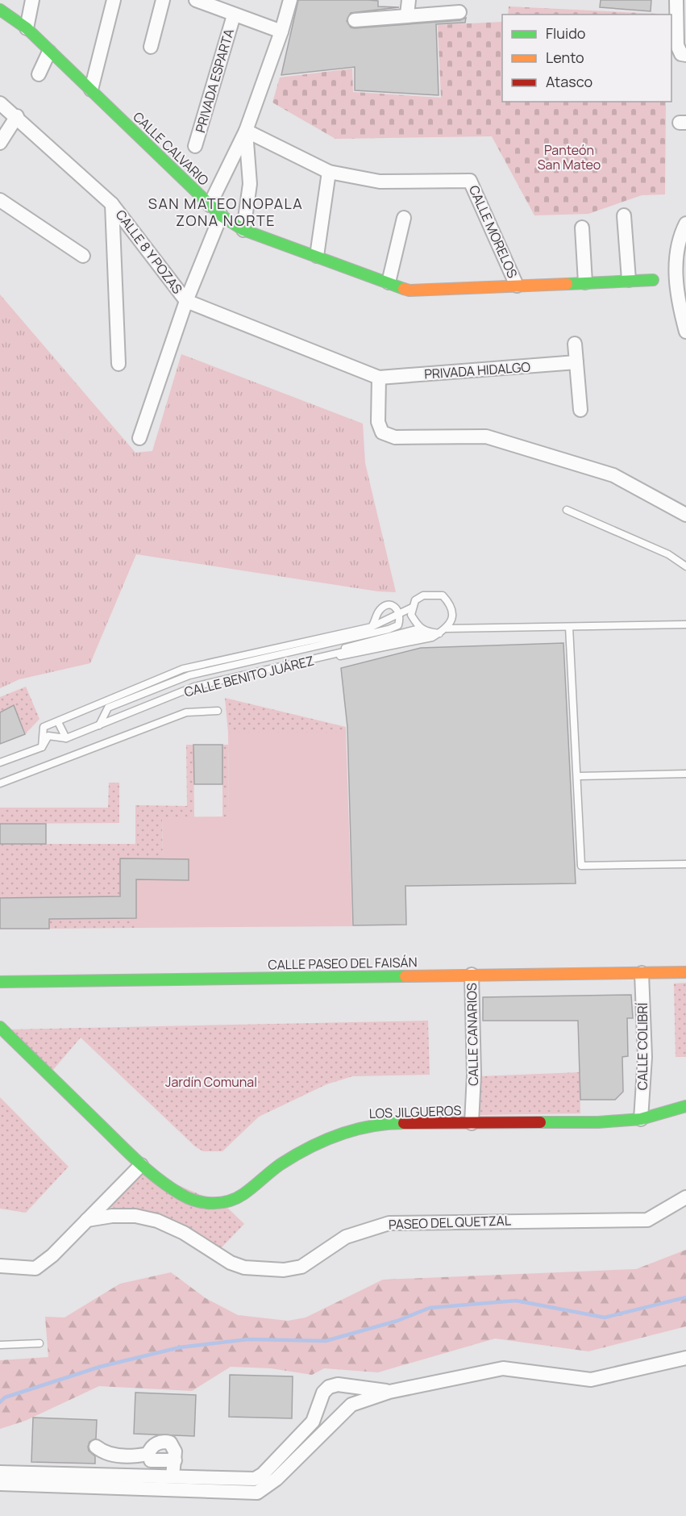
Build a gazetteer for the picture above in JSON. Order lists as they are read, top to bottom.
{
  "streets": {
    "street": [
      "PRIVADA ESPARTA",
      "CALLE CALVARIO",
      "CALLE MORELOS",
      "CALLE 8 Y POZAS",
      "PRIVADA HIDALGO",
      "CALLE PASEO DEL FAISÁN",
      "CALLE CANARIOS",
      "CALLE COLIBRÍ",
      "LOS JILGUEROS",
      "PASEO DEL QUETZAL"
    ],
    "lane": ["CALLE BENITO JUÁREZ"]
  },
  "crossings": [
    ["CALLE CALVARIO", "CALLE MORELOS"],
    ["CALLE 8 Y POZAS", "PRIVADA HIDALGO"],
    ["CALLE PASEO DEL FAISÁN", "CALLE CANARIOS"],
    ["CALLE PASEO DEL FAISÁN", "CALLE COLIBRÍ"],
    ["CALLE CANARIOS", "LOS JILGUEROS"],
    ["CALLE COLIBRÍ", "LOS JILGUEROS"]
  ],
  "districts": ["SAN MATEO NOPALA ZONA NORTE"],
  "parks": ["Panteón San Mateo", "Jardín Comunal"],
  "legend": ["Fluido", "Lento", "Atasco"]
}
